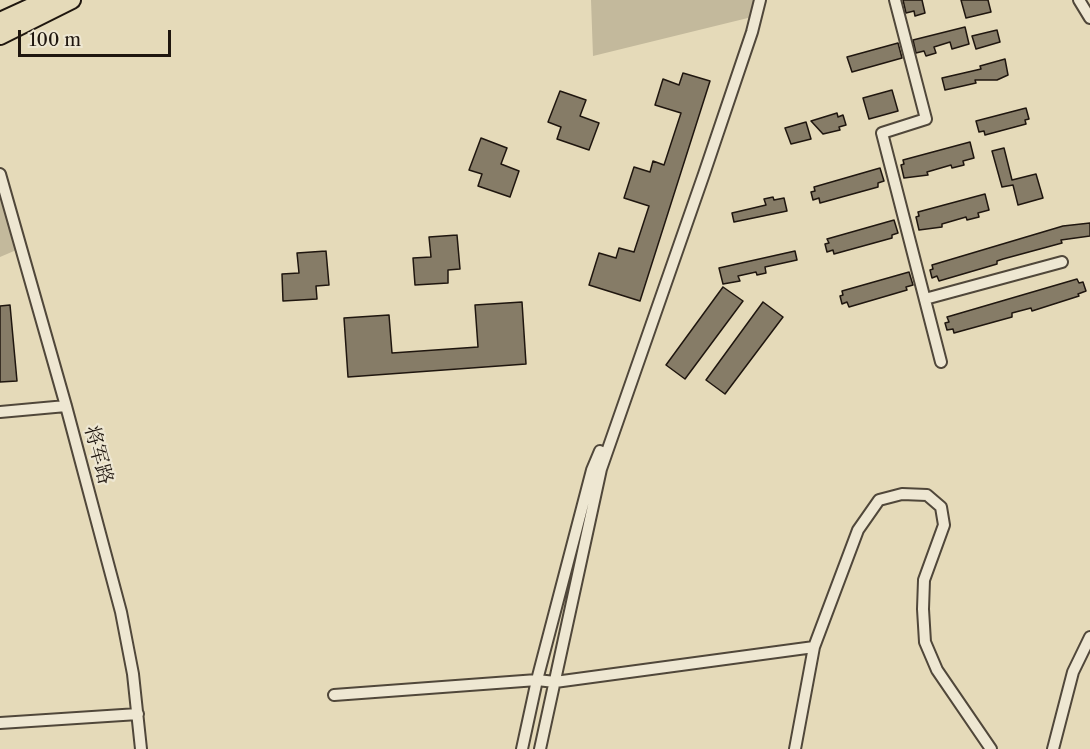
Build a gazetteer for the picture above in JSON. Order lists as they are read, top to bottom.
{
  "streets": {
    "street": ["将军路"]
  },
  "scale_bar": "100 m"
}
